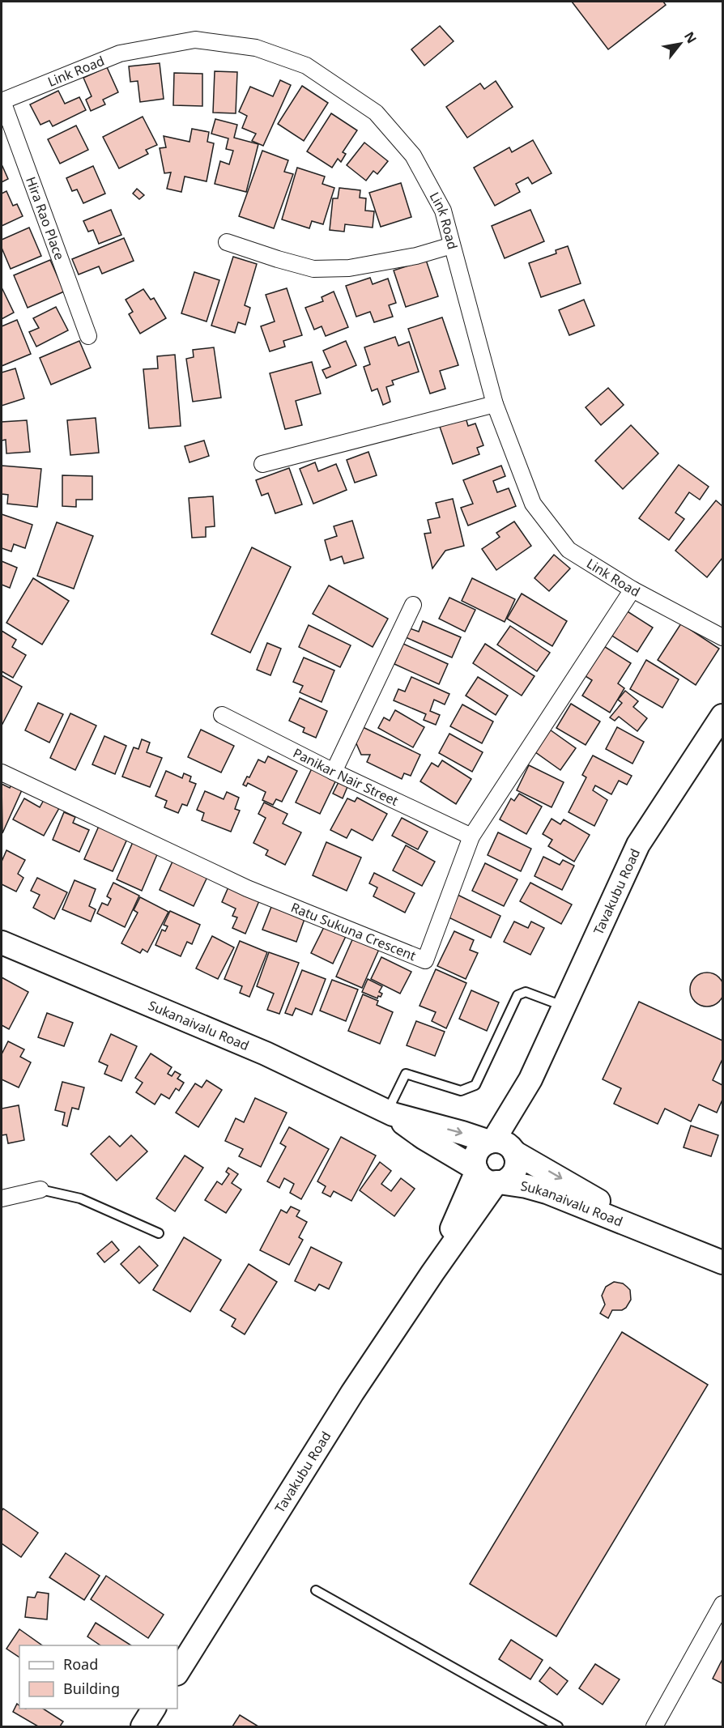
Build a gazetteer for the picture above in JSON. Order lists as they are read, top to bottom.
{
  "streets": {
    "main road": ["Tavakubu Road", "Sukanaivalu Road"],
    "street": [
      "Link Road",
      "Hira Rao Place",
      "Panikar Nair Street",
      "Ratu Sukuna Crescent"
    ]
  },
  "crossings": [
    ["Link Road", "Hira Rao Place"],
    ["Link Road", "Ratu Sukuna Crescent"],
    ["Panikar Nair Street", "Ratu Sukuna Crescent"],
    ["Tavakubu Road", "Sukanaivalu Road"]
  ],
  "legend": ["Road", "Building"],
  "north": "top right"
}
